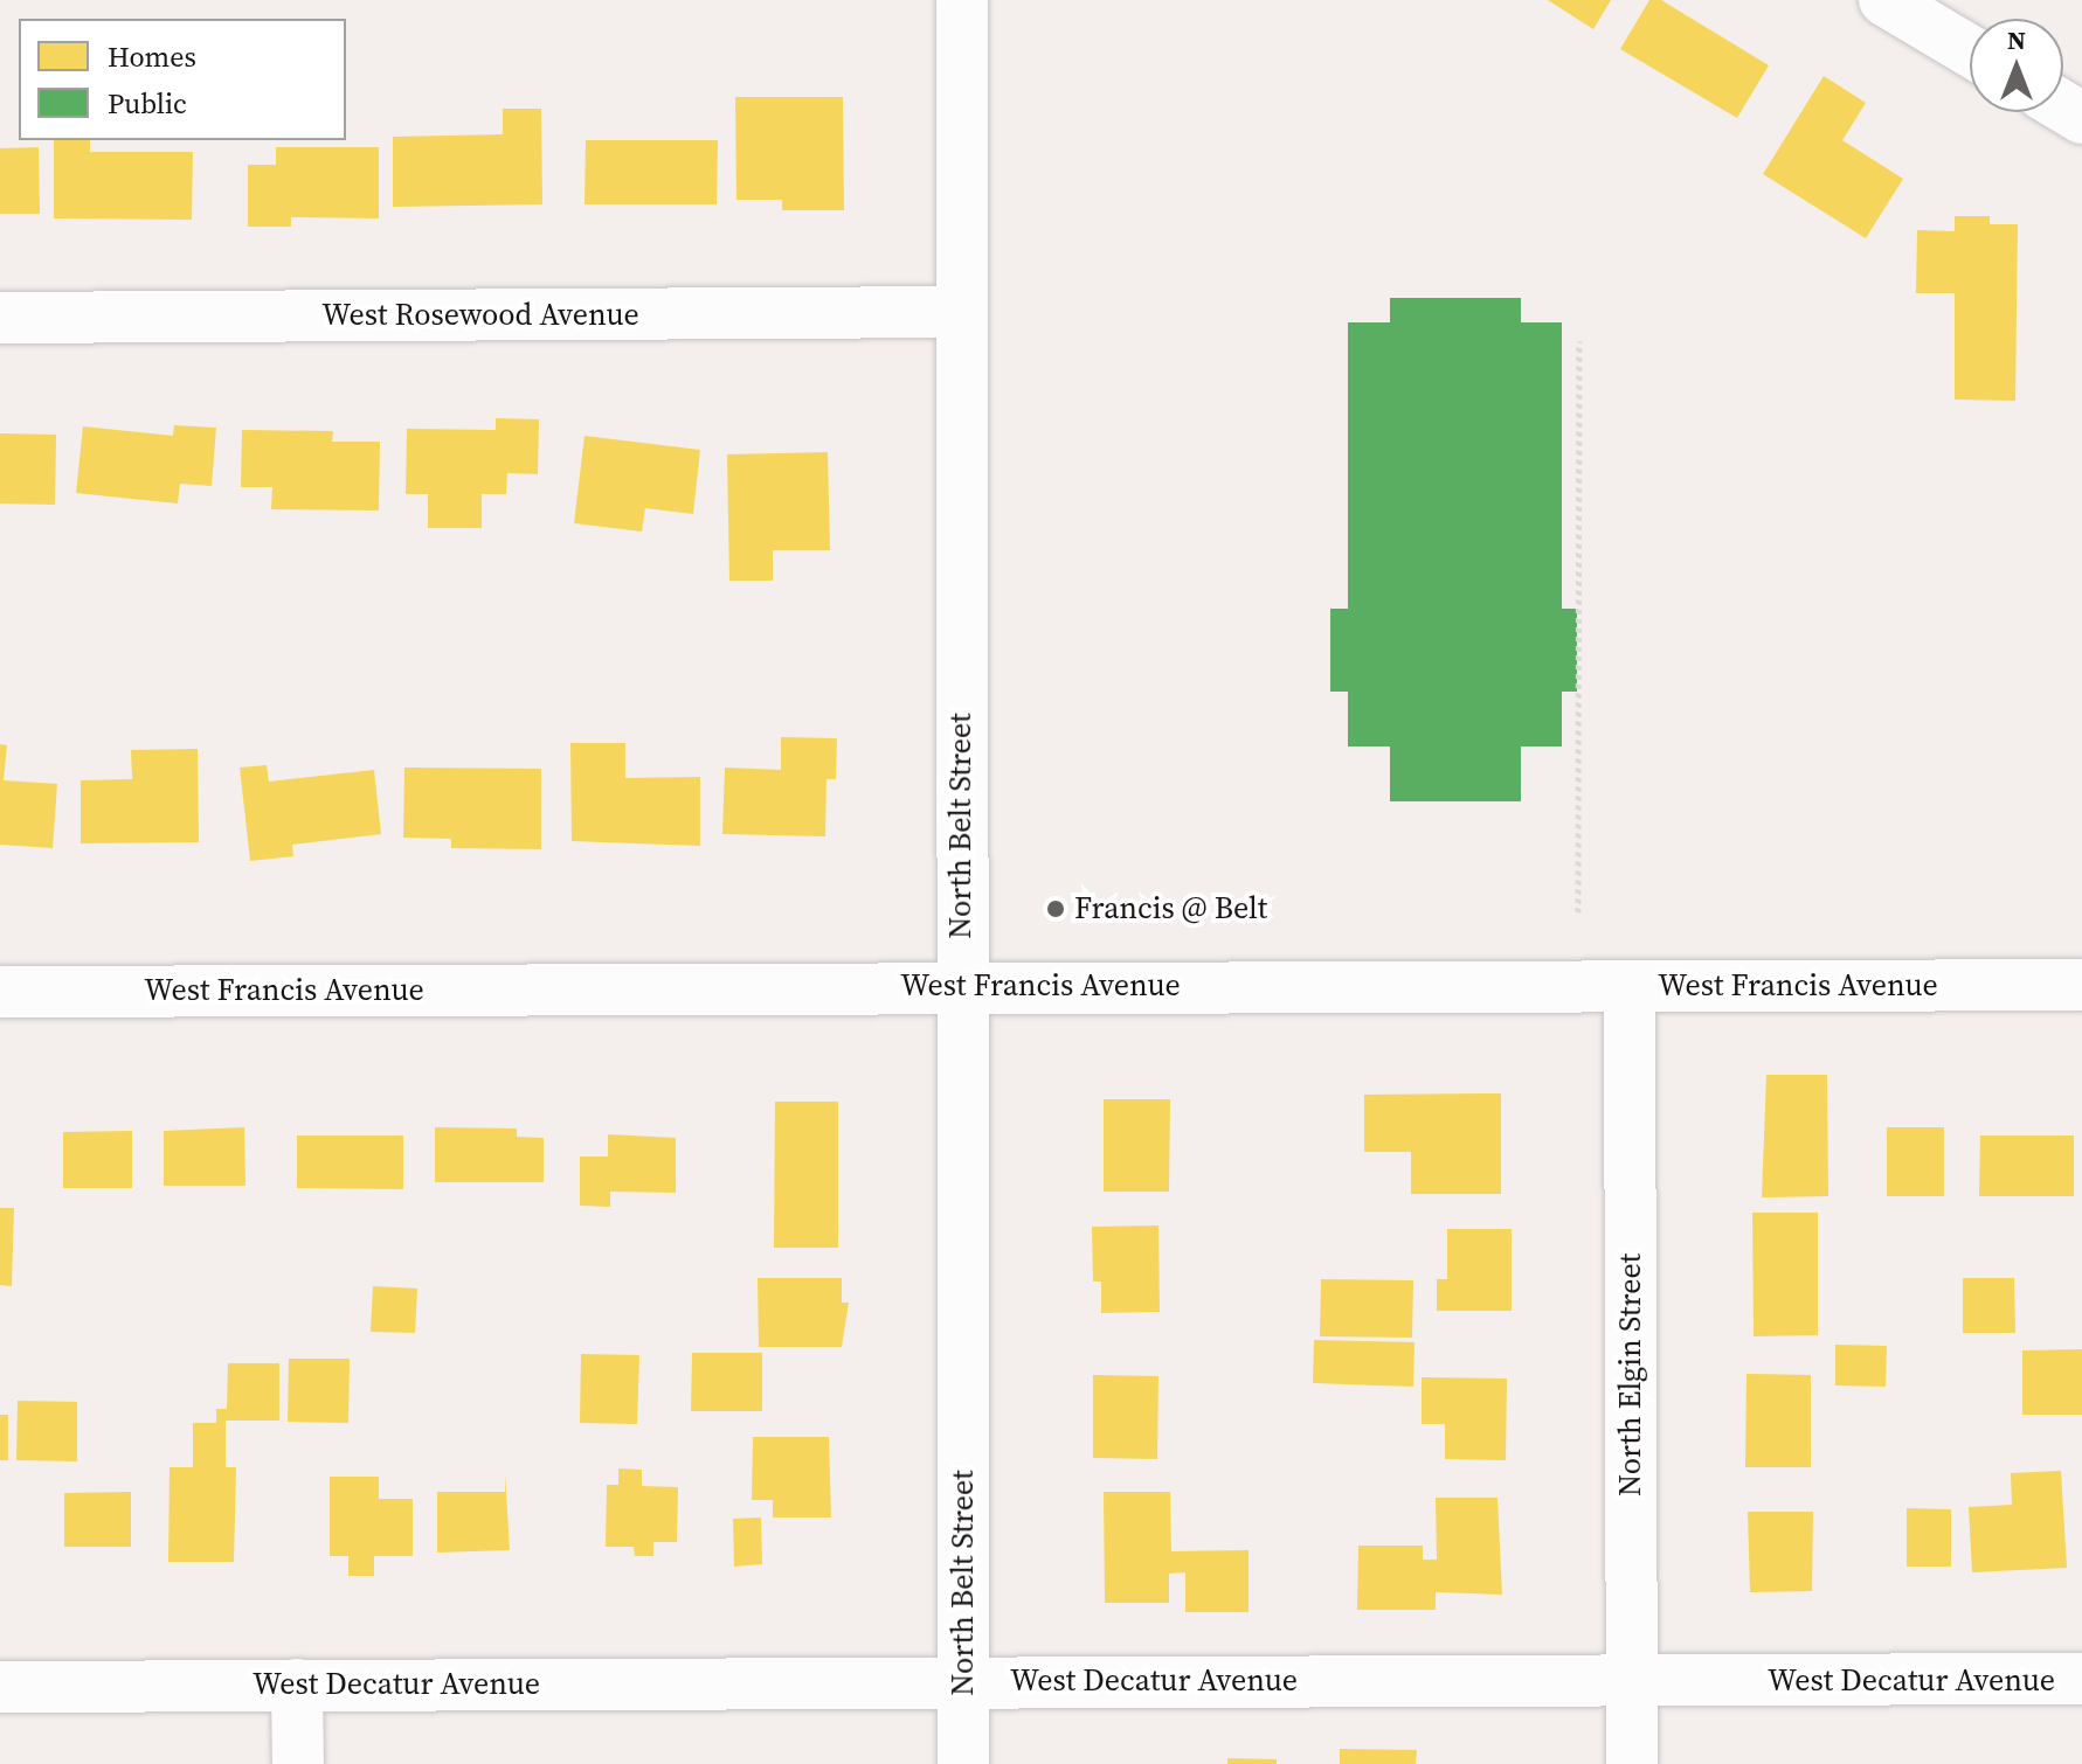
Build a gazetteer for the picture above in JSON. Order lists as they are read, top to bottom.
{
  "streets": {
    "street": [
      "West Rosewood Avenue",
      "North Belt Street",
      "West Francis Avenue",
      "North Elgin Street",
      "West Decatur Avenue"
    ]
  },
  "crossings": [
    ["West Rosewood Avenue", "North Belt Street"],
    ["North Belt Street", "West Francis Avenue"],
    ["North Belt Street", "West Decatur Avenue"],
    ["West Francis Avenue", "North Elgin Street"],
    ["North Elgin Street", "West Decatur Avenue"]
  ],
  "places": ["Francis @ Belt"],
  "legend": ["Homes", "Public"],
  "north": "top"
}
